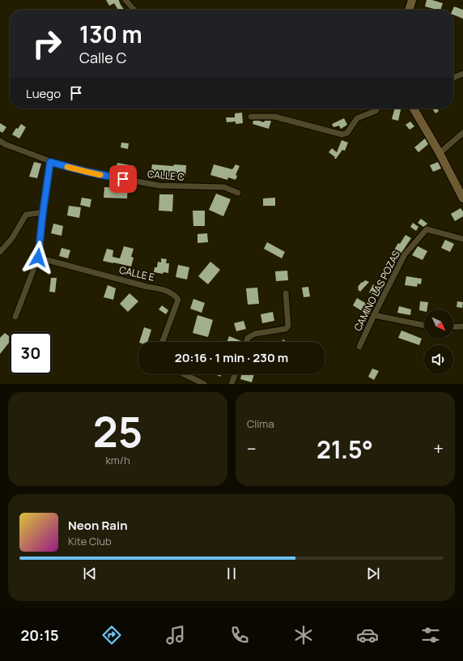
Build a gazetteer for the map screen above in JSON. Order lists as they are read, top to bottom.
{
  "streets": {
    "street": ["CALLE C", "CALLE E", "CAMINO LAS POZAS"]
  },
  "north": "bottom right",
  "page": {
    "turn": ["130 m", "Calle C"],
    "then": "Luego",
    "limit": "30",
    "trip": "20:16 · 1 min · 230 m",
    "tile": [
      ["25", "km/h"],
      "Clima"
    ],
    "heat": ["−", "21.5°", "+"],
    "song": ["Neon Rain", "Kite Club"],
    "tabs": "20:15"
  }
}
